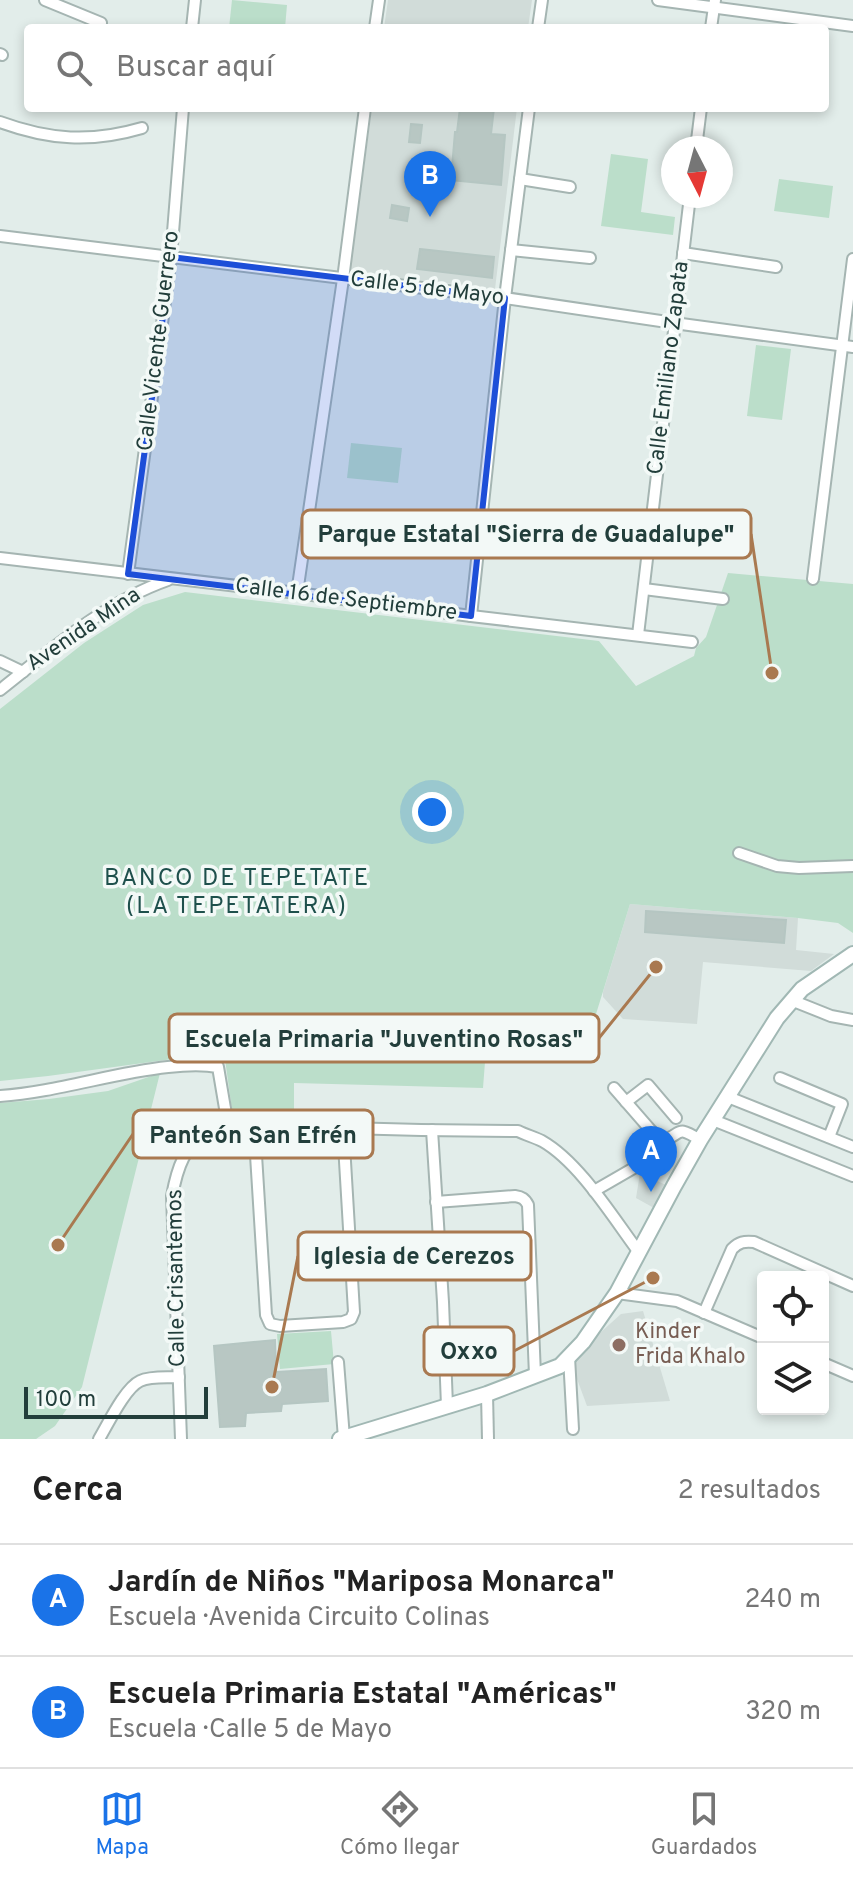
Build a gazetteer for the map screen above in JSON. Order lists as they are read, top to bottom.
{
  "streets": {
    "street": [
      "Calle 5 de Mayo",
      "Calle Vicente Guerrero",
      "Calle Emiliano Zapata",
      "Calle 16 de Septiembre",
      "Avenida Mina",
      "Calle Crisantemos"
    ]
  },
  "crossings": [
    ["Calle 5 de Mayo", "Calle Vicente Guerrero"],
    ["Calle 5 de Mayo", "Calle Emiliano Zapata"],
    ["Calle Vicente Guerrero", "Calle 16 de Septiembre"],
    ["Calle Emiliano Zapata", "Calle 16 de Septiembre"],
    ["Calle 16 de Septiembre", "Avenida Mina"]
  ],
  "districts": ["BANCO DE TEPETATE (LA TEPETATERA)"],
  "places": [
    "Parque Estatal \"Sierra de Guadalupe\"",
    "Escuela Primaria \"Juventino Rosas\"",
    "Panteón San Efrén",
    "Oxxo",
    "Kinder Frida Khalo",
    "Iglesia de Cerezos"
  ],
  "scale_bar": "100 m",
  "north": "bottom",
  "page": {
    "search": "Buscar aquí",
    "pins": ["B", "A"],
    "scale": "100 m",
    "heading": ["Cerca", "2 resultados"],
    "list": [
      {
        "mark": "A",
        "name": "Jardín de Niños \"Mariposa Monarca\"",
        "note": "Escuela · Avenida Circuito Colinas",
        "value": "240 m"
      },
      {
        "mark": "B",
        "name": "Escuela Primaria Estatal \"Américas\"",
        "note": "Escuela · Calle 5 de Mayo",
        "value": "320 m"
      }
    ],
    "nav": ["Mapa", "Cómo llegar", "Guardados"]
  }
}
